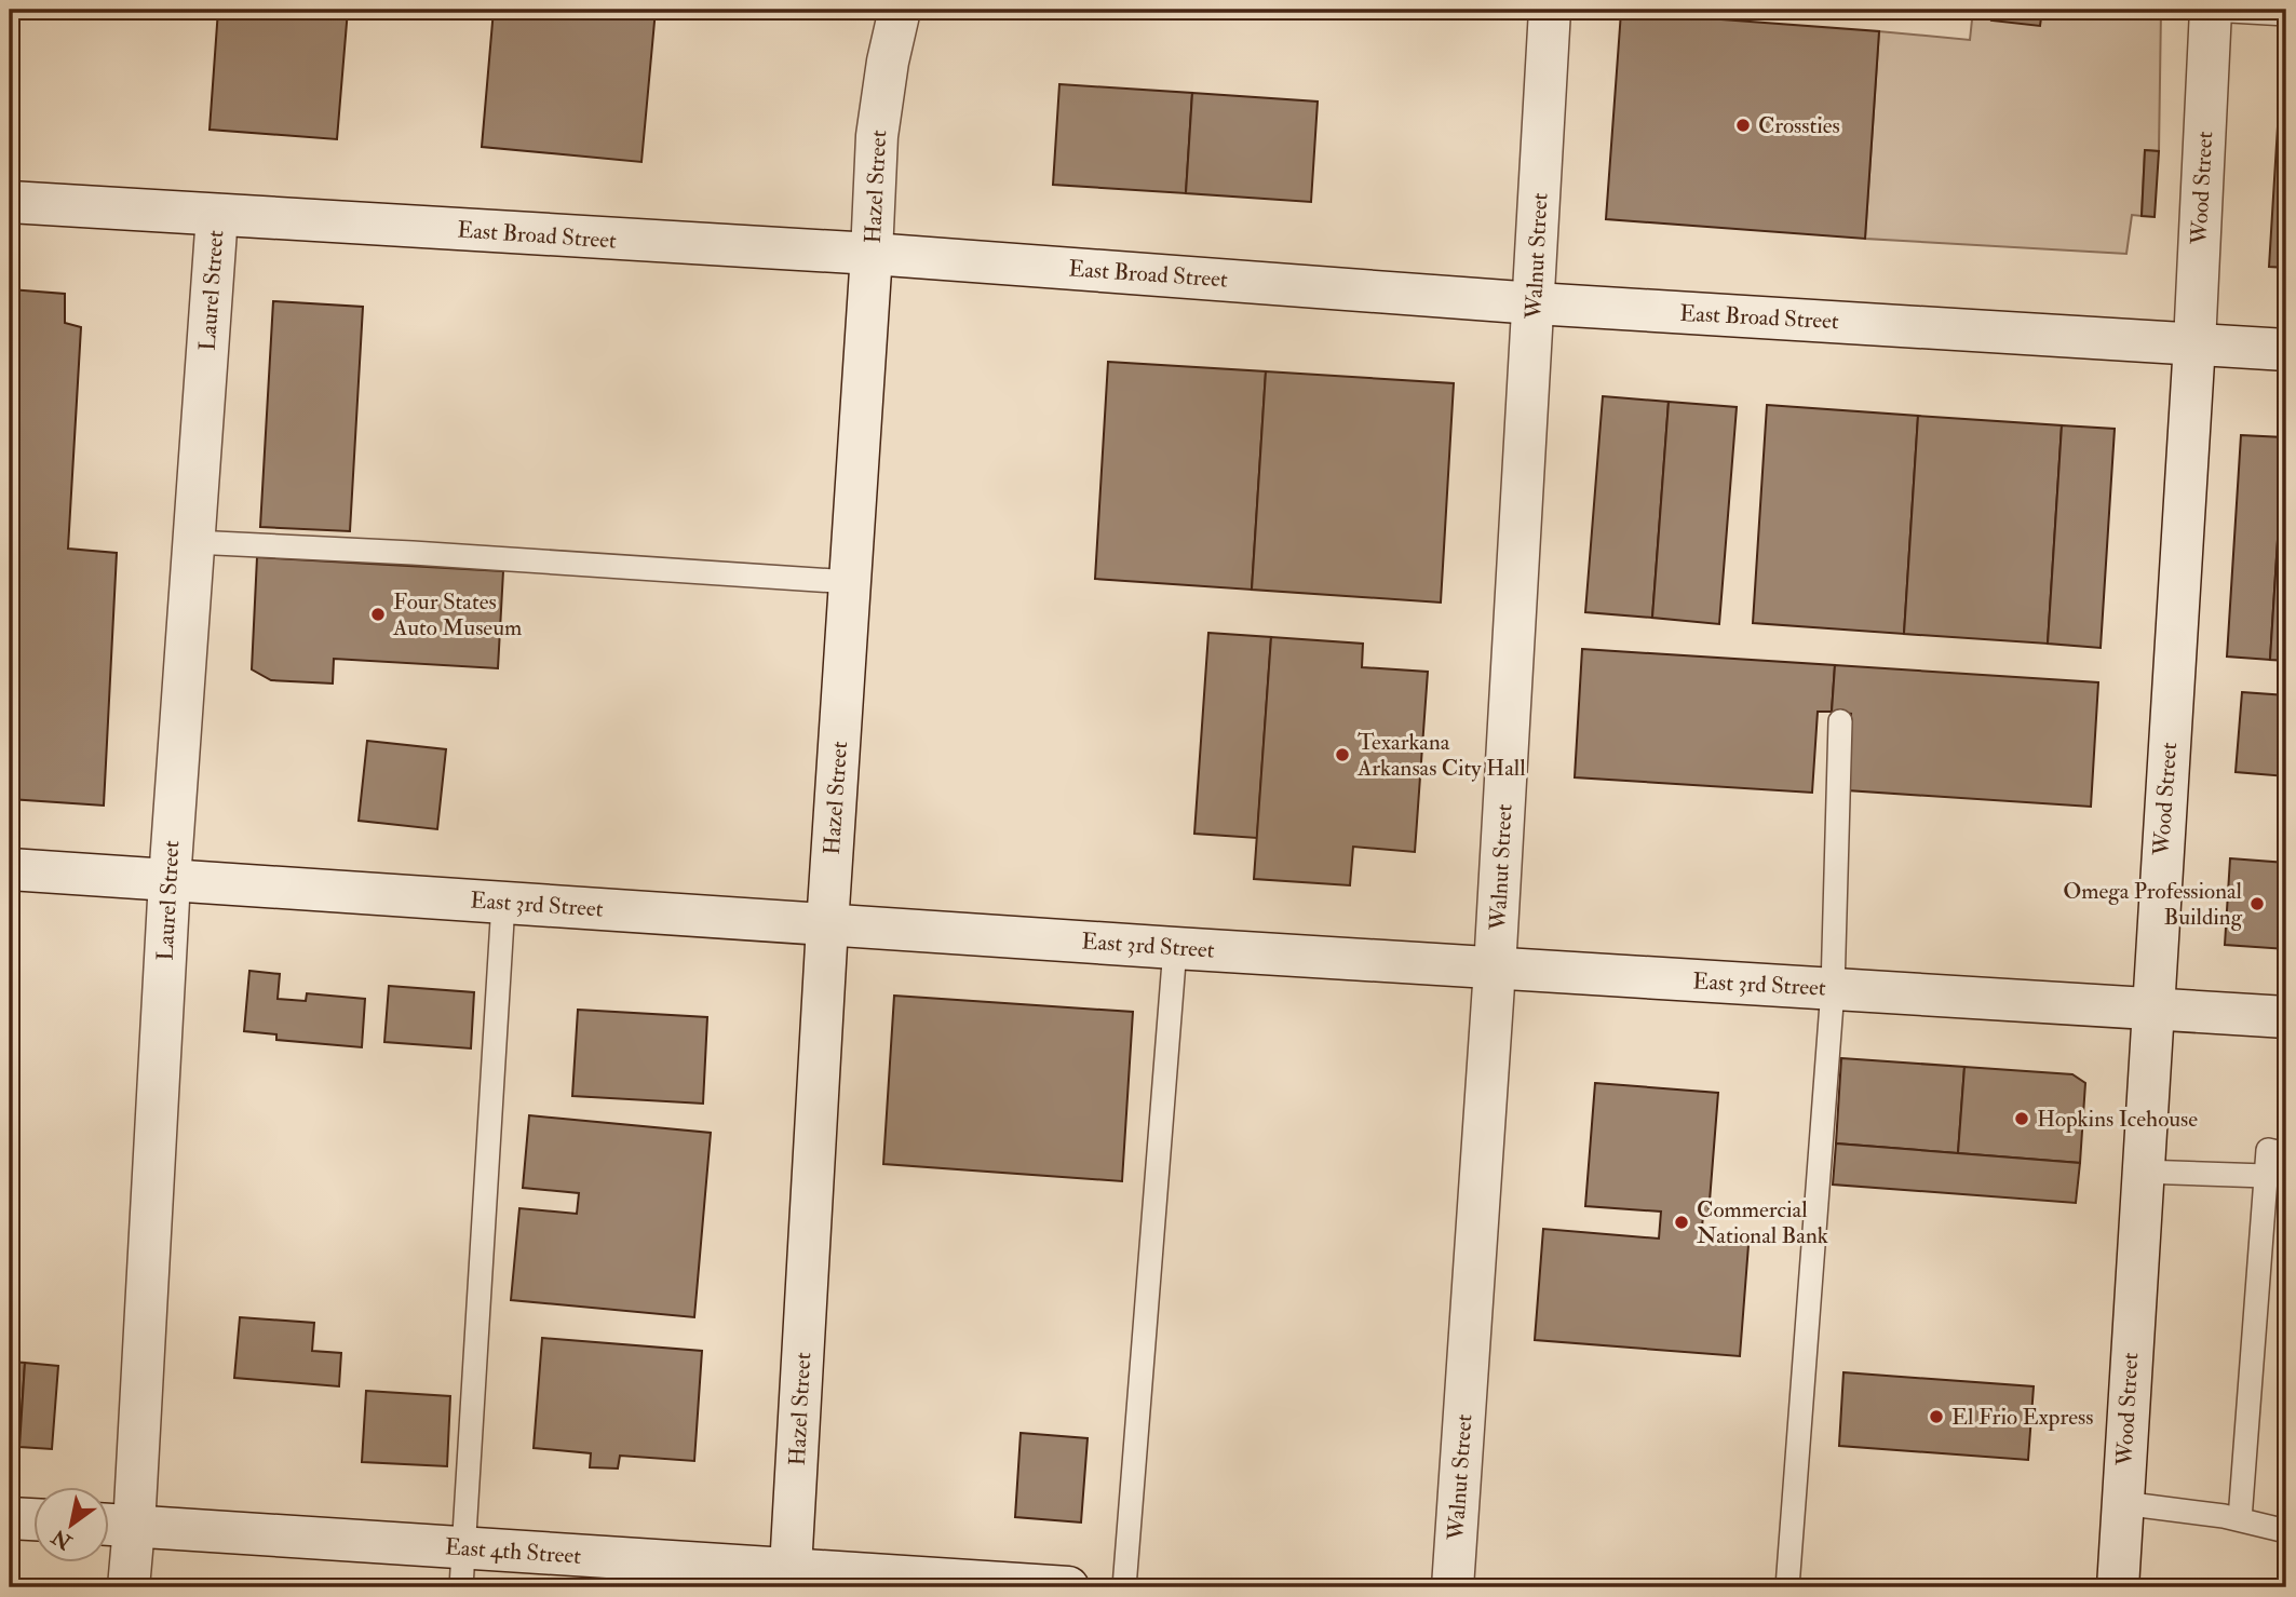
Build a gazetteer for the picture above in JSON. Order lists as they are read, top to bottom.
{
  "streets": {
    "street": [
      "Hazel Street",
      "Wood Street",
      "East Broad Street",
      "Walnut Street",
      "Laurel Street",
      "East 3rd Street",
      "East 4th Street"
    ]
  },
  "crossings": [
    ["Hazel Street", "East Broad Street"],
    ["Hazel Street", "East 3rd Street"],
    ["Hazel Street", "East 4th Street"],
    ["Wood Street", "East Broad Street"],
    ["Wood Street", "East 3rd Street"],
    ["East Broad Street", "Walnut Street"],
    ["East Broad Street", "Laurel Street"],
    ["Walnut Street", "East 3rd Street"],
    ["Laurel Street", "East 3rd Street"],
    ["Laurel Street", "East 4th Street"]
  ],
  "places": [
    "Crossties",
    "Four States Auto Museum",
    "Texarkana Arkansas City Hall",
    "Omega Professional Building",
    "Hopkins Icehouse",
    "Commercial National Bank",
    "El Frio Express"
  ],
  "north": "bottom left"
}
